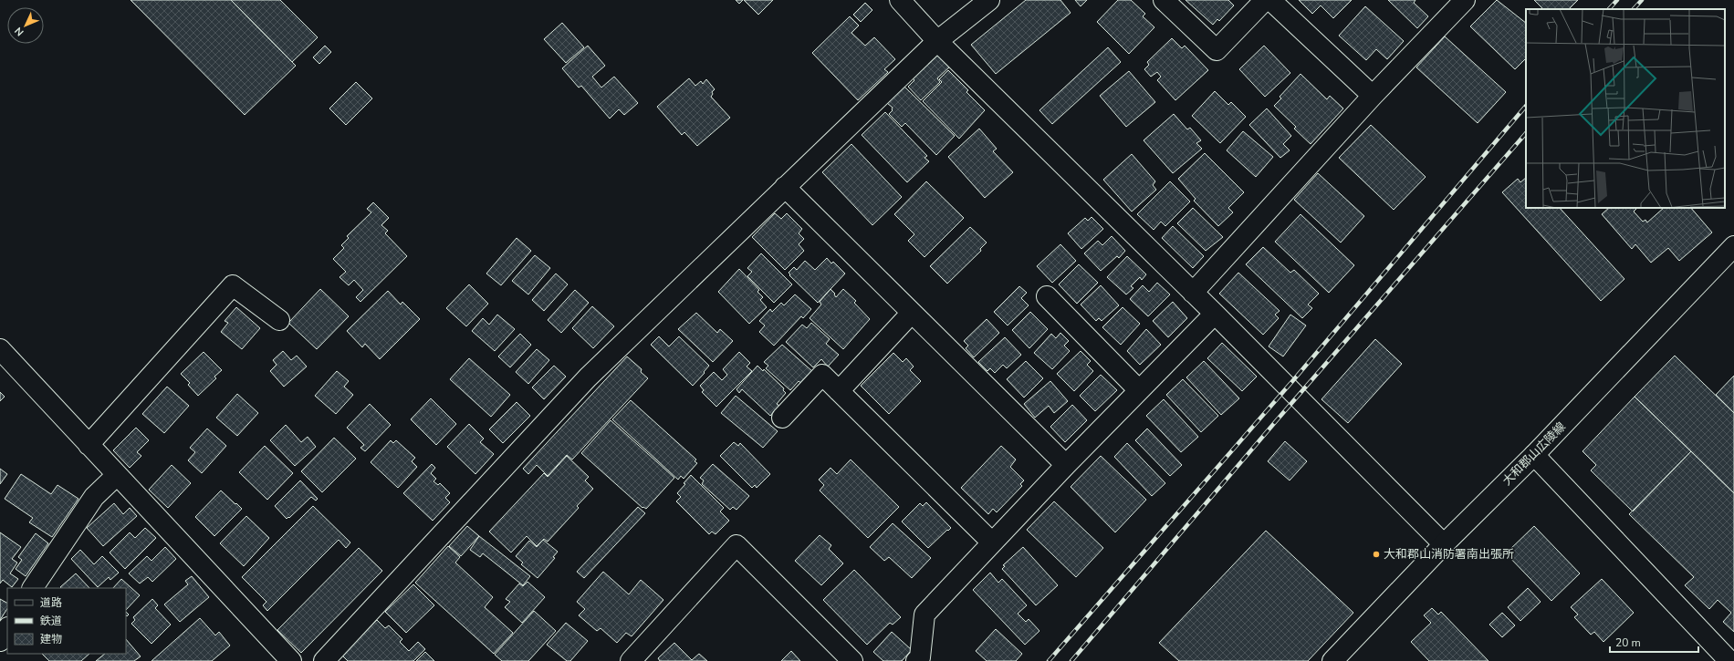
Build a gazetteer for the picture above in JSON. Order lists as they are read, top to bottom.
{
  "streets": {
    "street": ["大和郡山広陵線"]
  },
  "places": ["大和郡山消防署南出張所"],
  "legend": ["道路", "鉄道", "建物"],
  "scale_bar": "20 m",
  "north": "bottom left"
}
